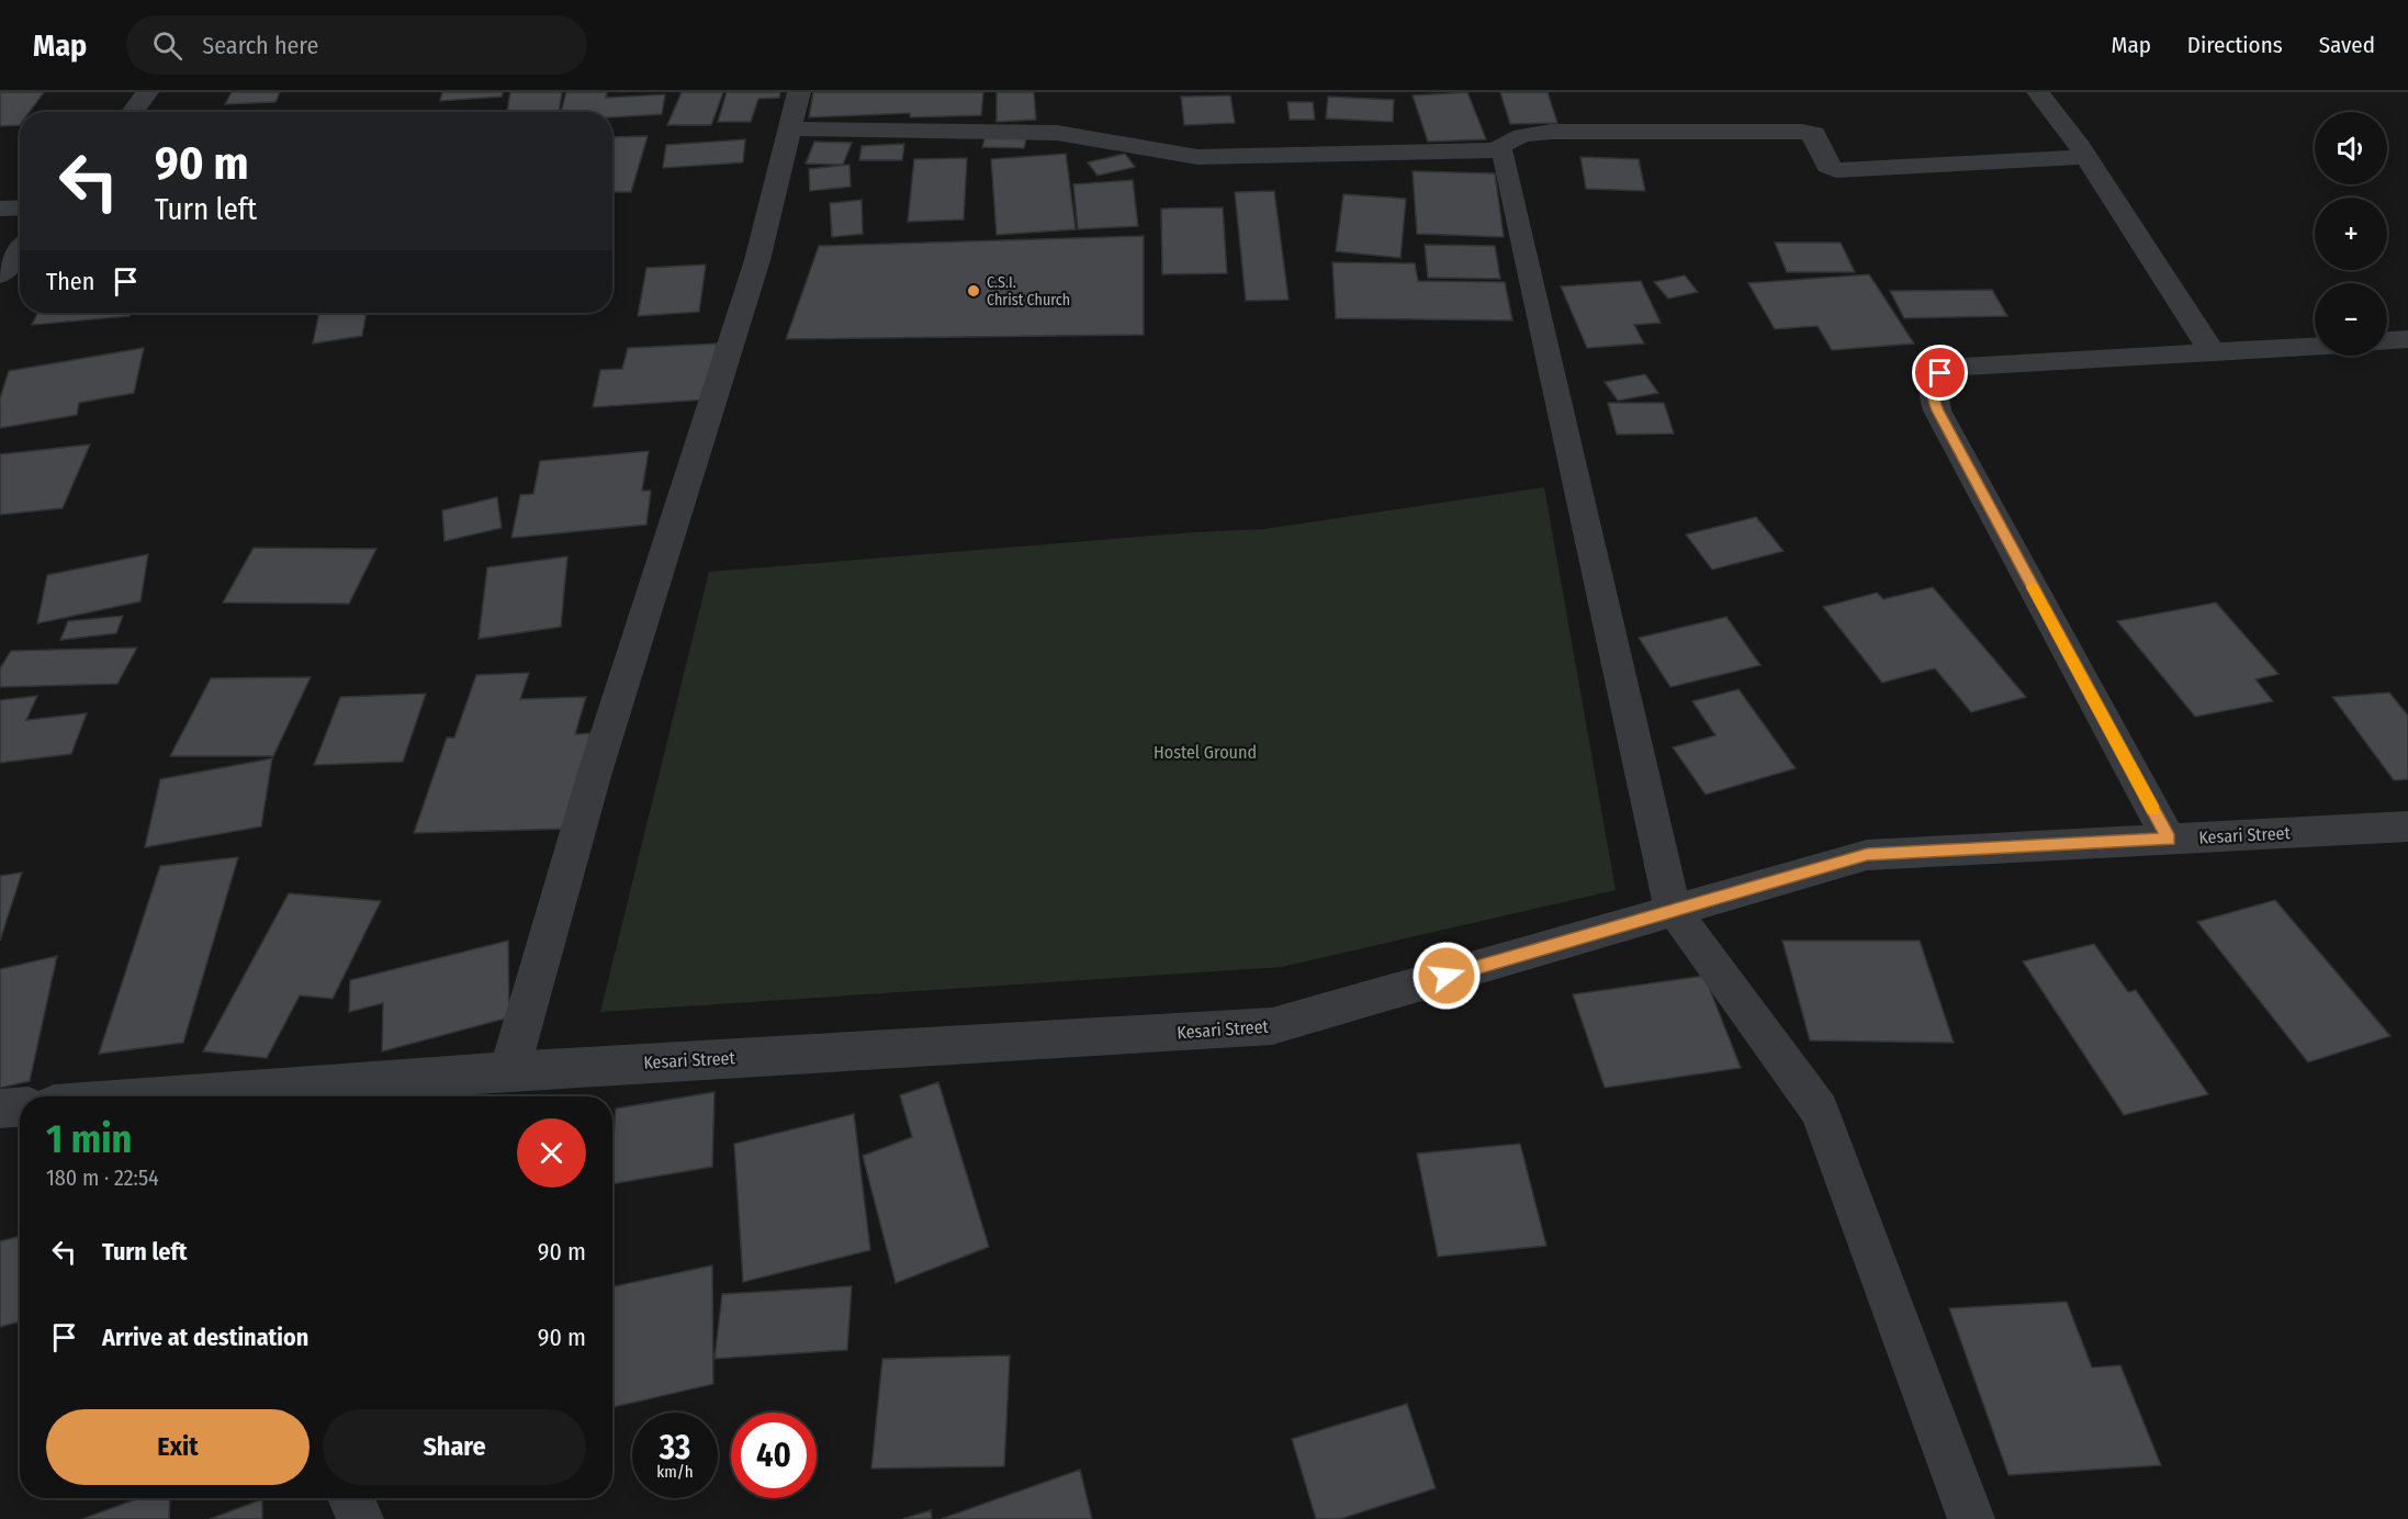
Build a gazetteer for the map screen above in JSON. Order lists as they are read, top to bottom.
{
  "streets": {
    "street": ["Kesari Street"]
  },
  "parks": ["Hostel Ground"],
  "places": ["C.S.I. Christ Church"],
  "page": {
    "header": "Map",
    "search": "Search here",
    "nav": ["Map", "Directions", "Saved"],
    "map_buttons": ["+", "−"],
    "turn": ["90 m", "Turn left"],
    "then": "Then",
    "heading": ["1 min", "180 m · 22:54"],
    "list": [
      {
        "name": "Turn left",
        "value": "90 m"
      },
      {
        "name": "Arrive at destination",
        "value": "90 m"
      }
    ],
    "buttons": ["Exit", "Share"],
    "speed": "33 km/h",
    "limit": "40"
  }
}
